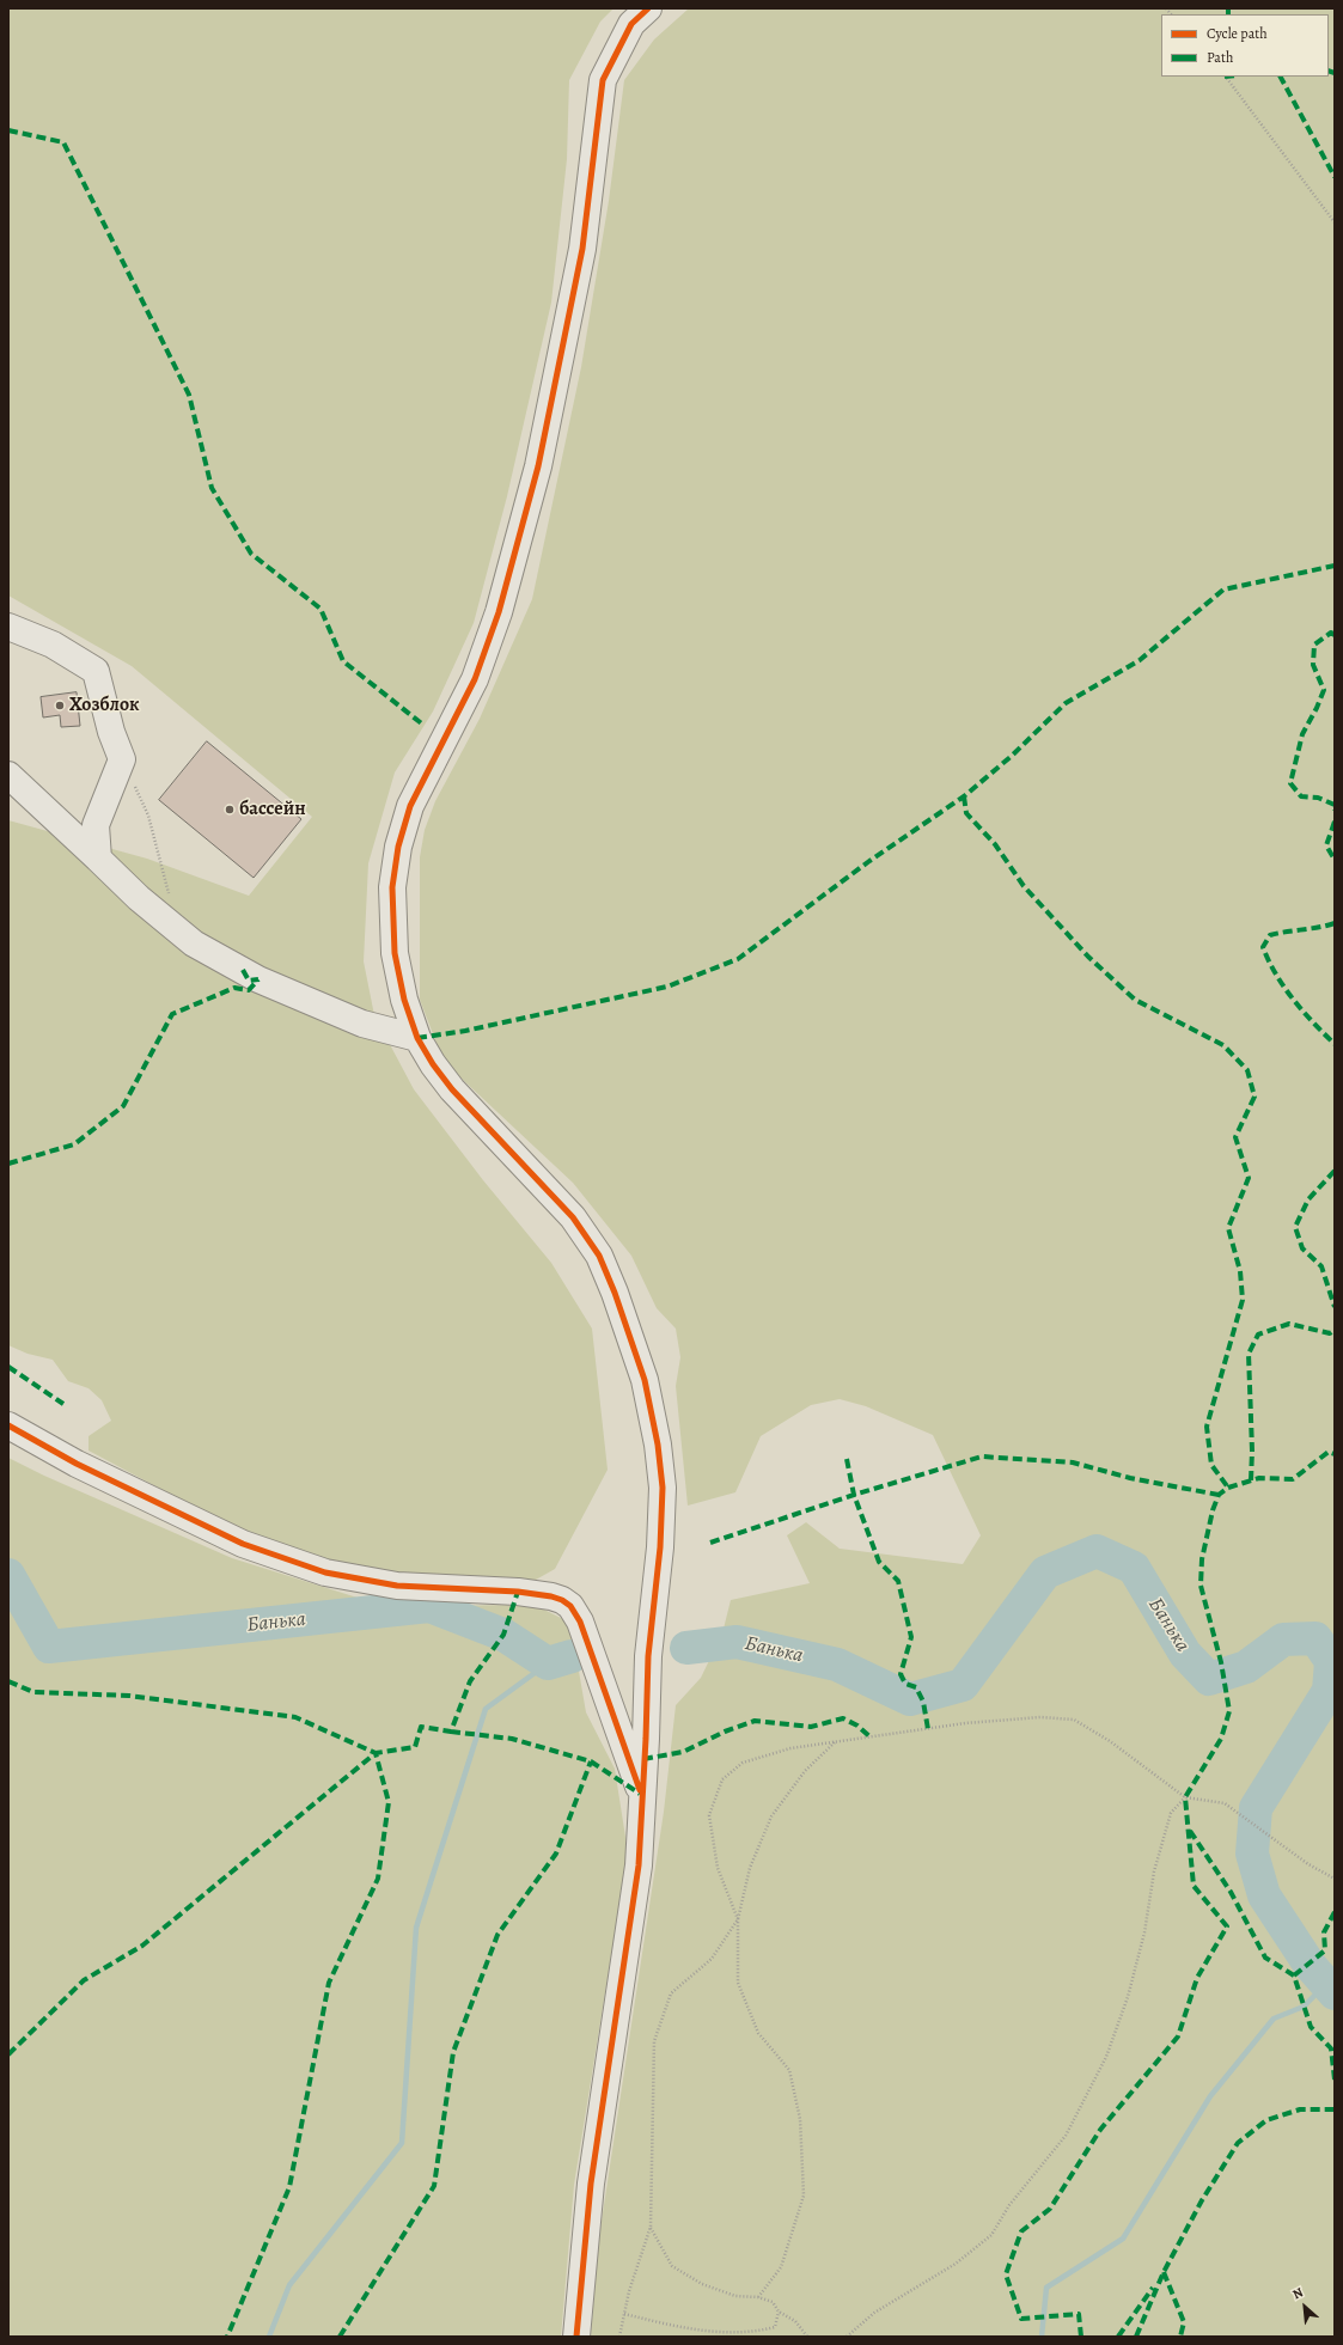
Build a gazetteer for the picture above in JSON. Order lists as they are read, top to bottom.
{
  "water": ["Банька"],
  "places": ["Хозблок", "бассейн"],
  "legend": ["Cycle path", "Path"],
  "north": "top left"
}
